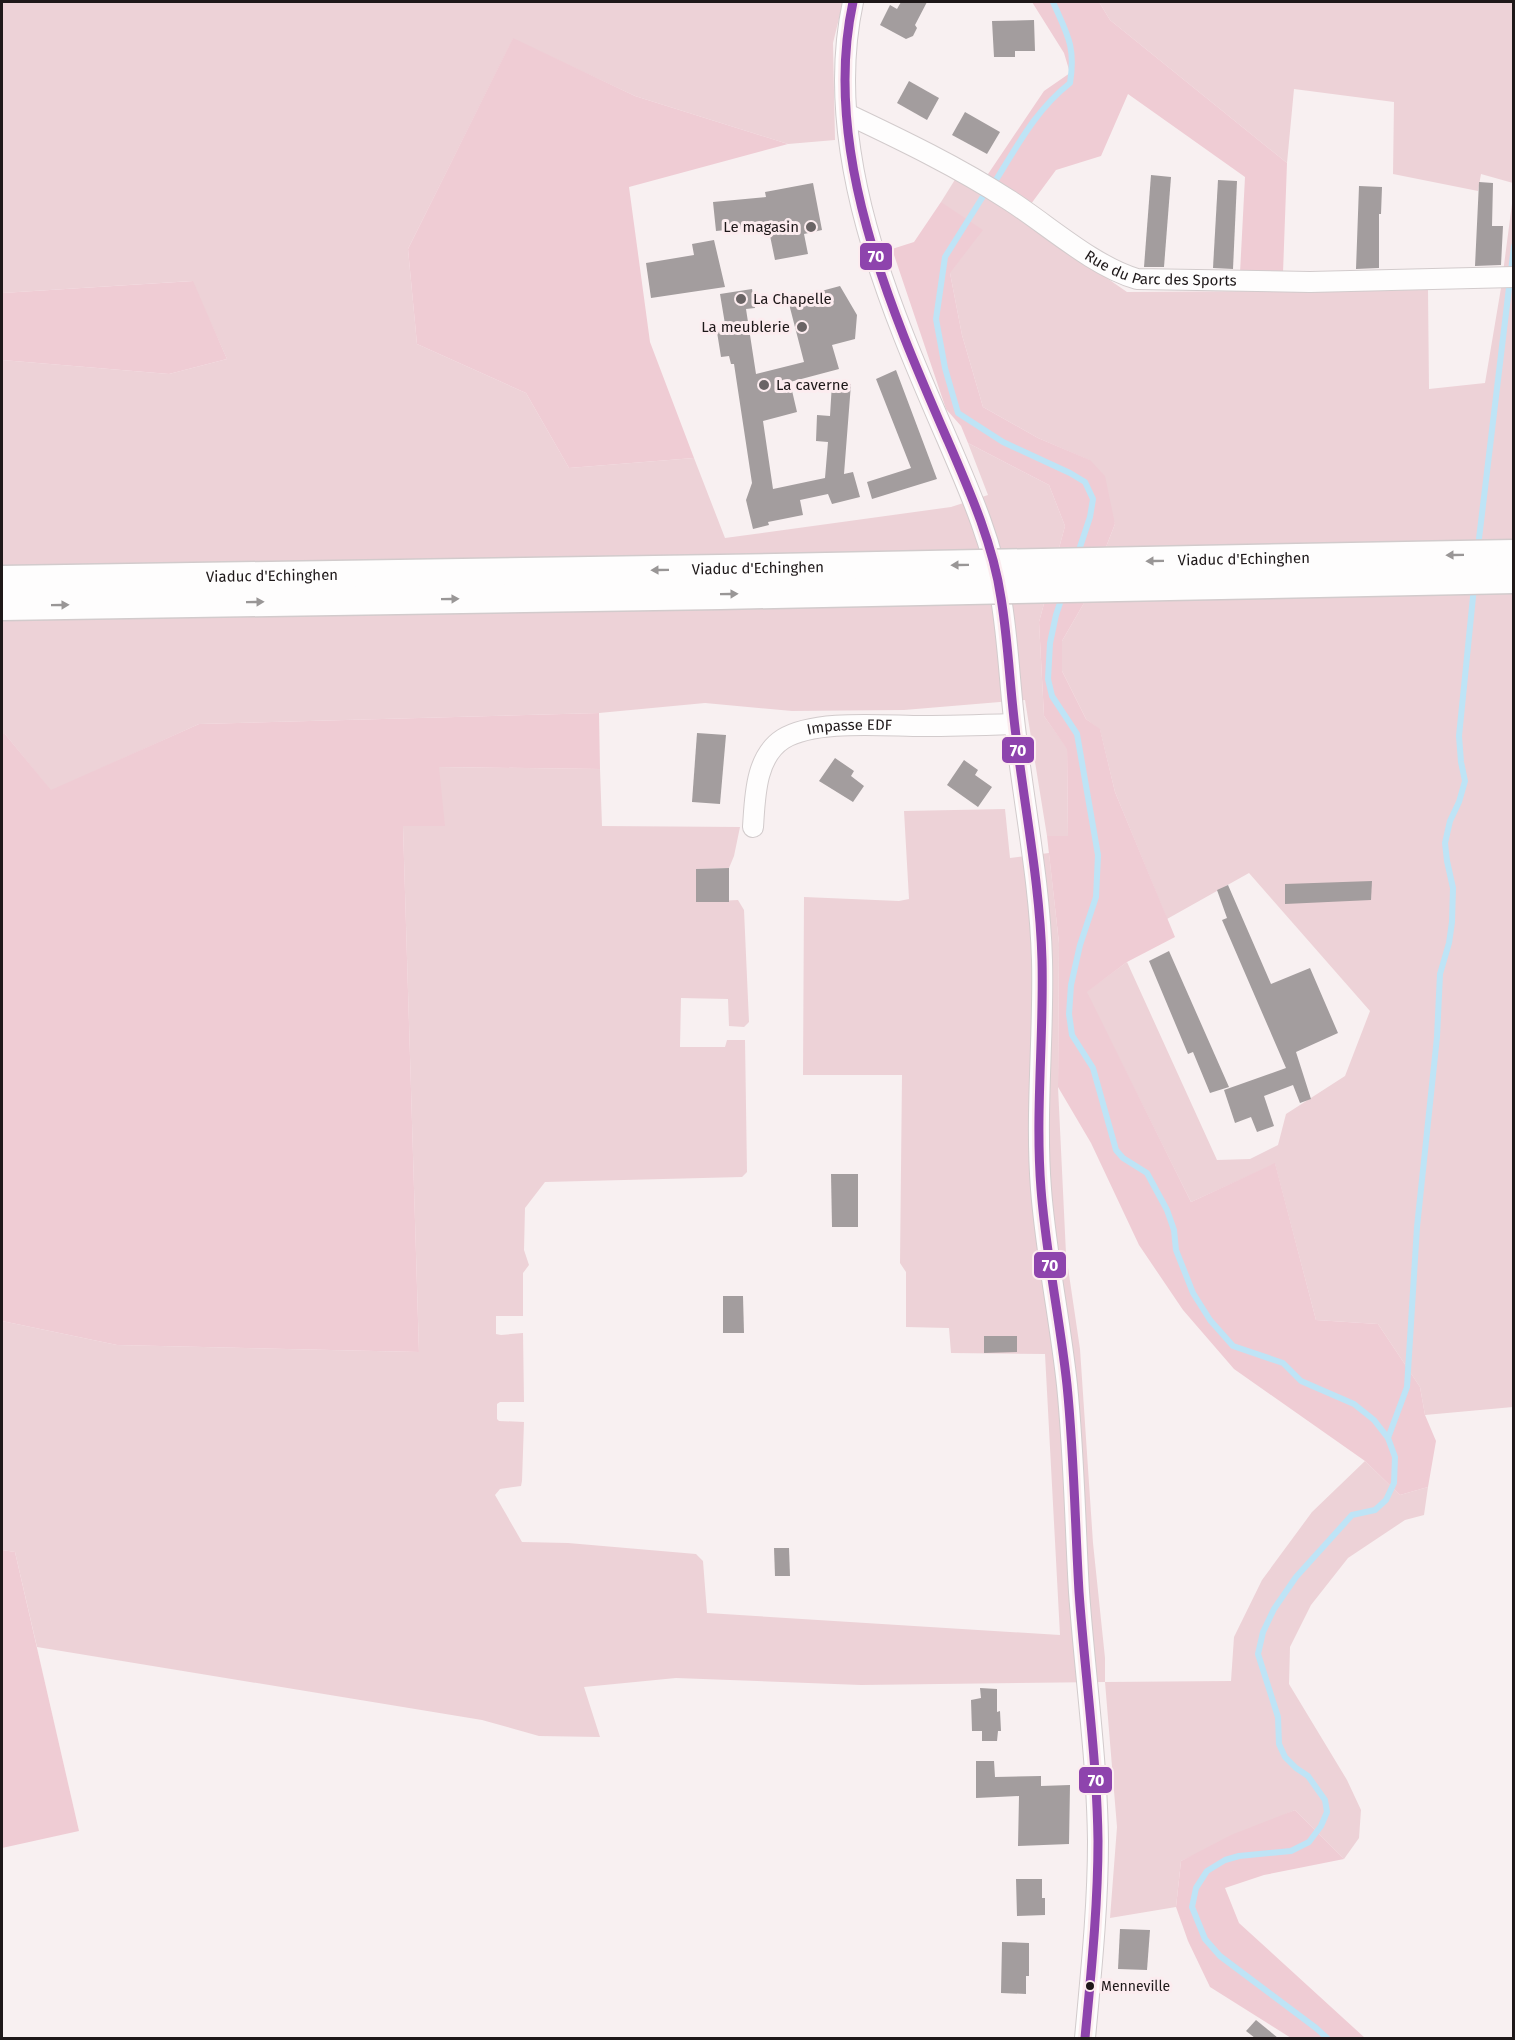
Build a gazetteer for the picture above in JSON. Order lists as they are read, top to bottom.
{
  "streets": {
    "highway": ["Viaduc d'Echinghen"],
    "street": ["Rue du Parc des Sports", "Impasse EDF"]
  },
  "places": [
    "Le magasin",
    "La Chapelle",
    "La meublerie",
    "La caverne",
    "Menneville"
  ],
  "lines": ["transit line 70"]
}
